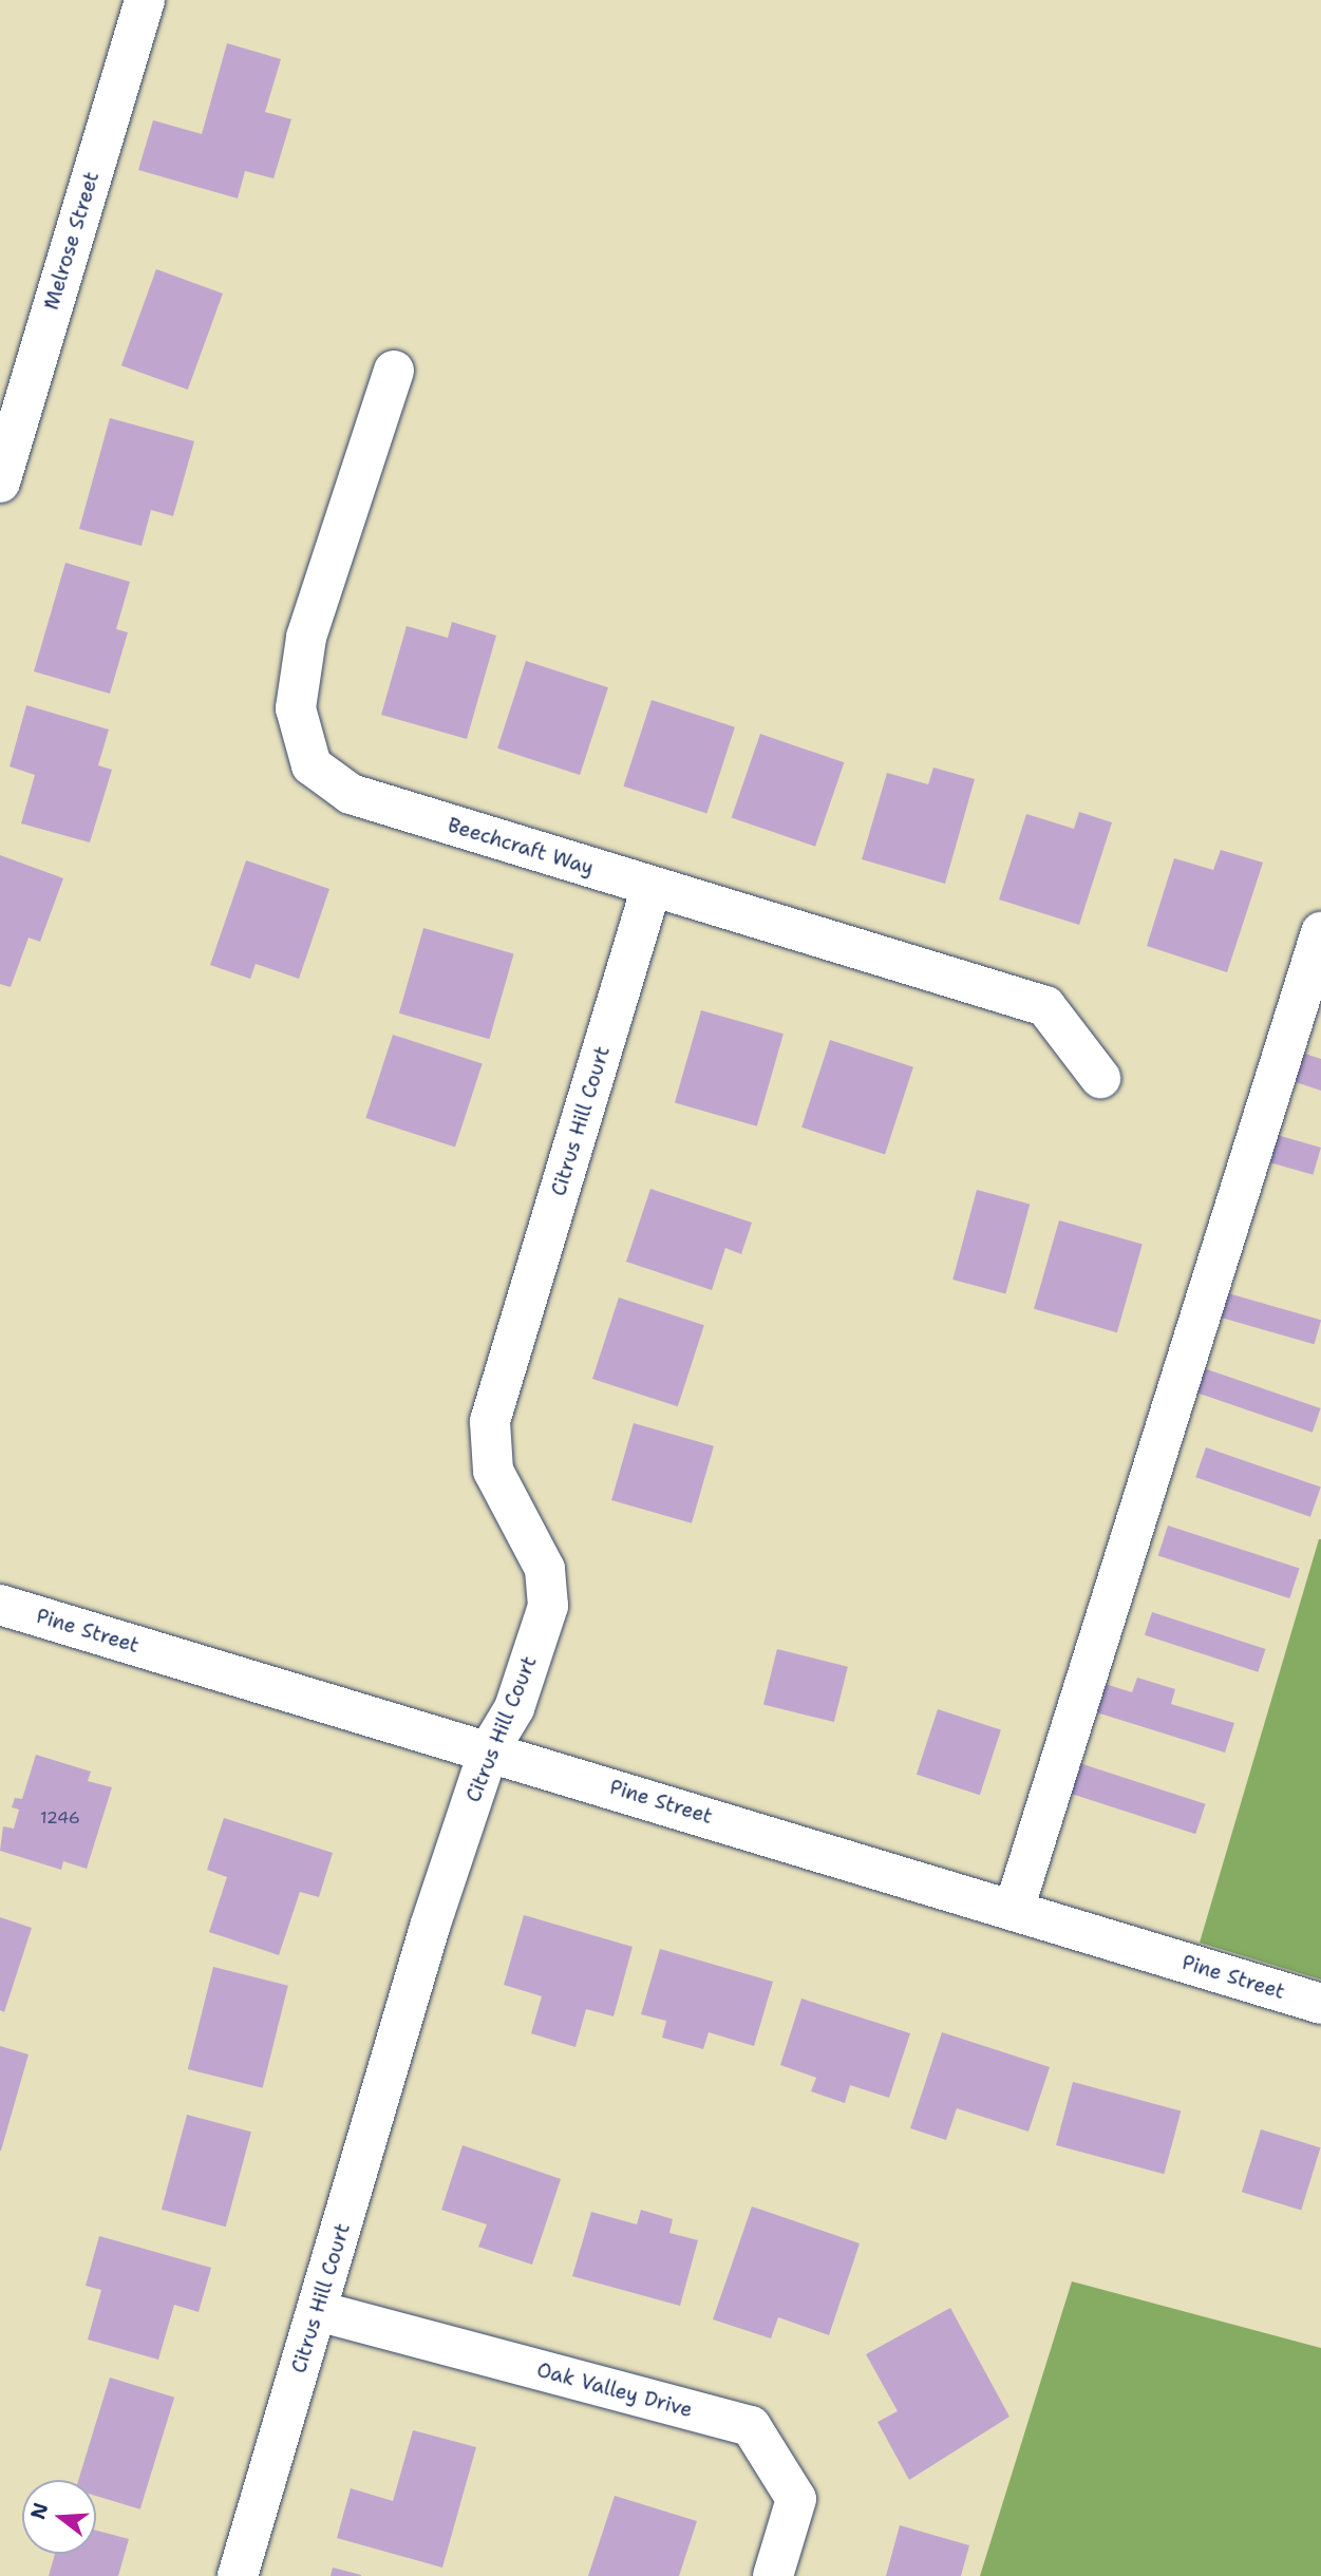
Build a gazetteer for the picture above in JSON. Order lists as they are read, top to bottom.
{
  "streets": {
    "street": [
      "Melrose Street",
      "Beechcraft Way",
      "Citrus Hill Court",
      "Pine Street",
      "Oak Valley Drive"
    ]
  },
  "crossings": [
    ["Beechcraft Way", "Citrus Hill Court"],
    ["Citrus Hill Court", "Pine Street"],
    ["Citrus Hill Court", "Oak Valley Drive"]
  ],
  "house_numbers": ["1246"],
  "north": "left"
}
